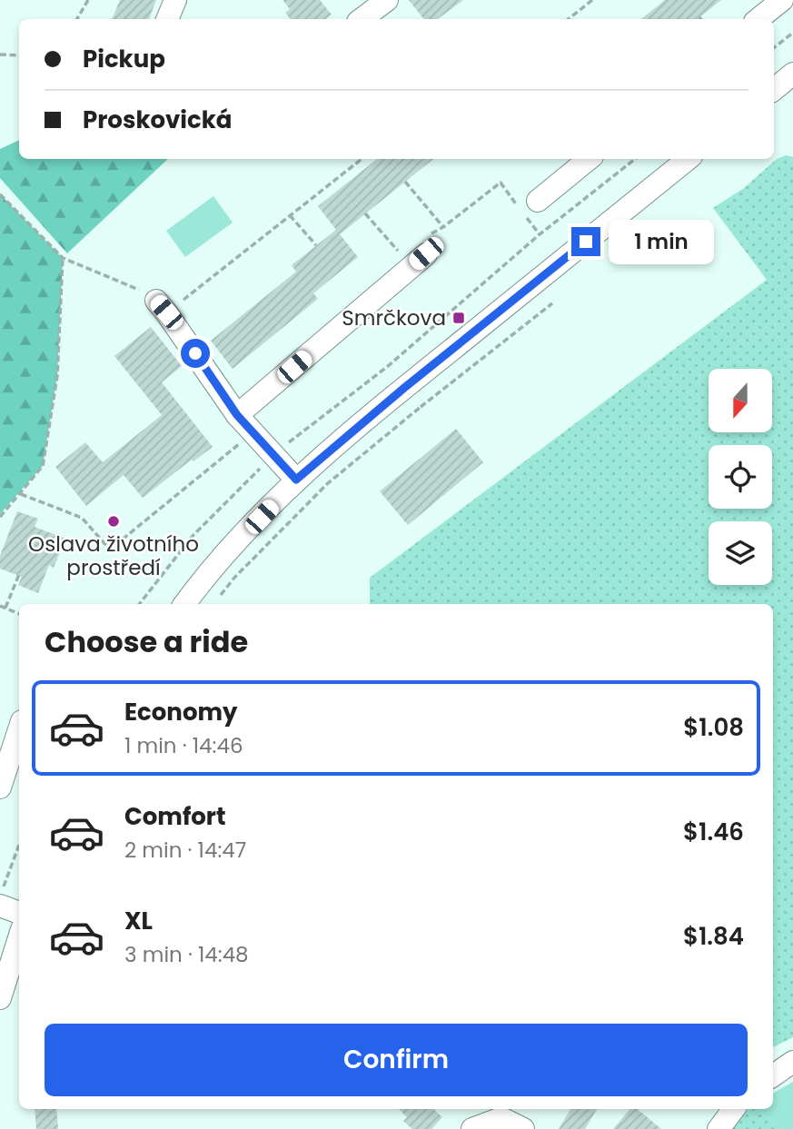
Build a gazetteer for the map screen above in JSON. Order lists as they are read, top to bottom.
{
  "places": {
    "transit": ["Smrčkova"],
    "other": ["Oslava životního prostředí"]
  },
  "north": "bottom",
  "page": {
    "banner": ["Pickup", "Proskovická"],
    "bubble": "1 min",
    "heading": "Choose a ride",
    "list": [
      {
        "name": "Economy",
        "note": "1 min · 14:46",
        "value": "$1.08"
      },
      {
        "name": "Comfort",
        "note": "2 min · 14:47",
        "value": "$1.46"
      },
      {
        "name": "XL",
        "note": "3 min · 14:48",
        "value": "$1.84"
      }
    ],
    "buttons": "Confirm"
  }
}
